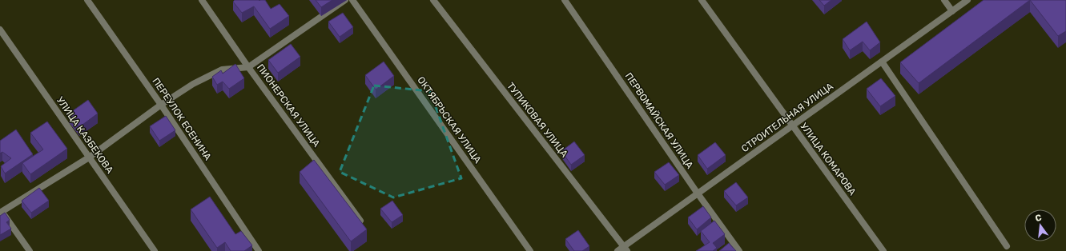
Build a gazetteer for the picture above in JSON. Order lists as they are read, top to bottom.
{
  "streets": {
    "street": [
      "ПИОНЕРСКАЯ УЛИЦА",
      "СТРОИТЕЛЬНАЯ УЛИЦА",
      "ПЕРЕУЛОК ЕСЕНИНА",
      "ОКТЯБРЬСКАЯ УЛИЦА",
      "ТУПИКОВАЯ УЛИЦА",
      "ПЕРВОМАЙСКАЯ УЛИЦА",
      "УЛИЦА КАЗБЕКОВА",
      "УЛИЦА КОМАРОВА"
    ]
  },
  "crossings": [
    ["СТРОИТЕЛЬНАЯ УЛИЦА", "ТУПИКОВАЯ УЛИЦА"],
    ["СТРОИТЕЛЬНАЯ УЛИЦА", "ПЕРВОМАЙСКАЯ УЛИЦА"],
    ["СТРОИТЕЛЬНАЯ УЛИЦА", "УЛИЦА КОМАРОВА"]
  ],
  "north": "top"
}
